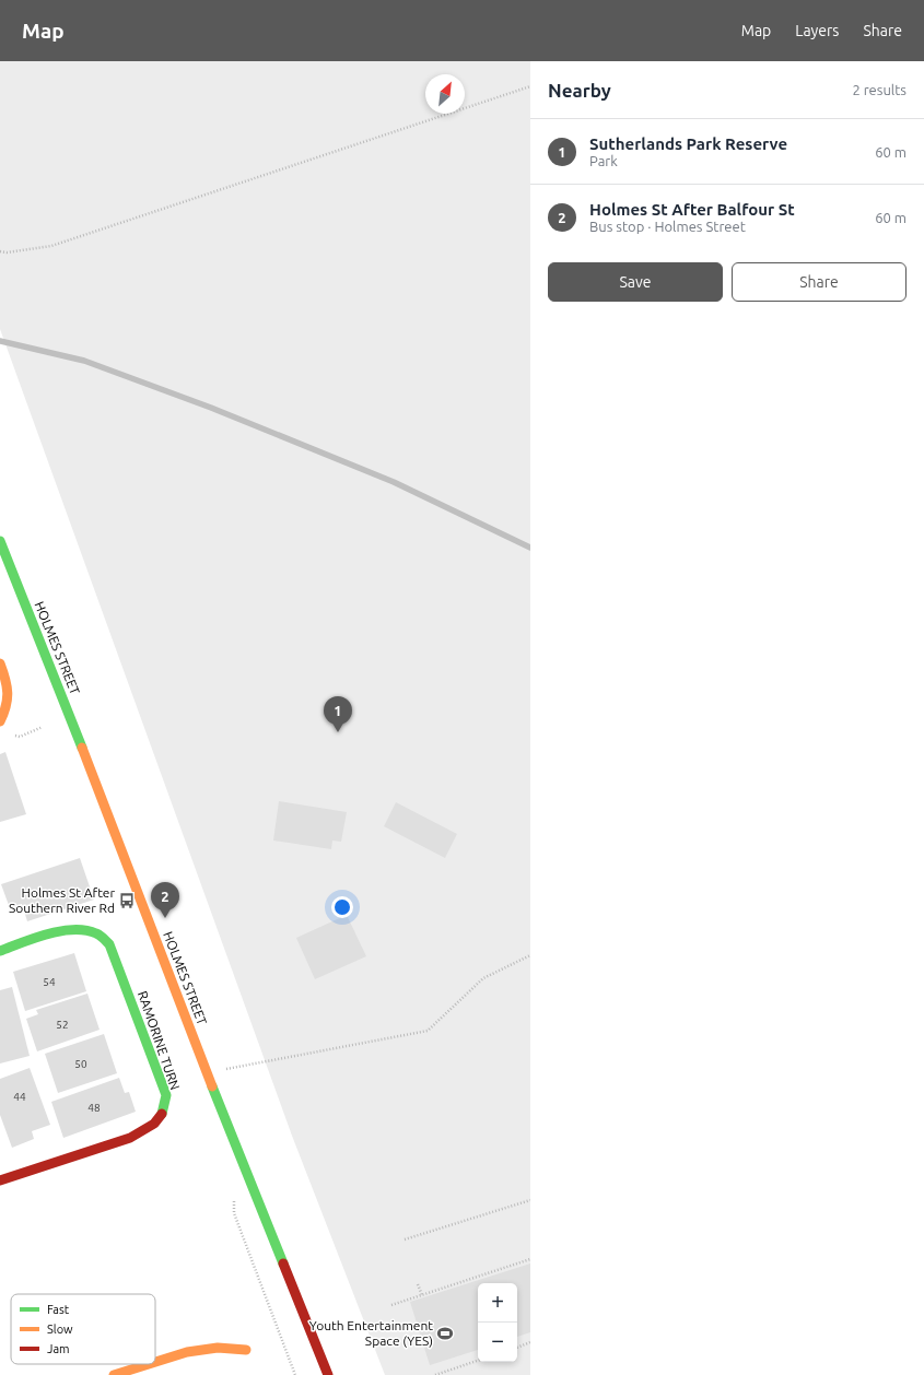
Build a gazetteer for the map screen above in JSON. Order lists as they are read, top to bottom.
{
  "streets": {
    "main road": ["HOLMES STREET", "RAMORINE TURN"]
  },
  "places": {
    "bus stop": ["Holmes St After Southern River Rd"],
    "sports": ["Youth Entertainment Space (YES)"]
  },
  "house_numbers": [
    "54",
    "52",
    "50",
    "44",
    "48"
  ],
  "legend": ["Fast", "Slow", "Jam"],
  "north": "top right",
  "page": {
    "header": "Map",
    "nav": ["Map", "Layers", "Share"],
    "heading": ["Nearby", "2 results"],
    "list": [
      {
        "mark": "1",
        "name": "Sutherlands Park Reserve",
        "note": "Park",
        "value": "60 m"
      },
      {
        "mark": "2",
        "name": "Holmes St After Balfour St",
        "note": "Bus stop · Holmes Street",
        "value": "60 m"
      }
    ],
    "buttons": ["Save", "Share"],
    "pins": ["1", "2"],
    "map_buttons": ["+", "−"]
  }
}
